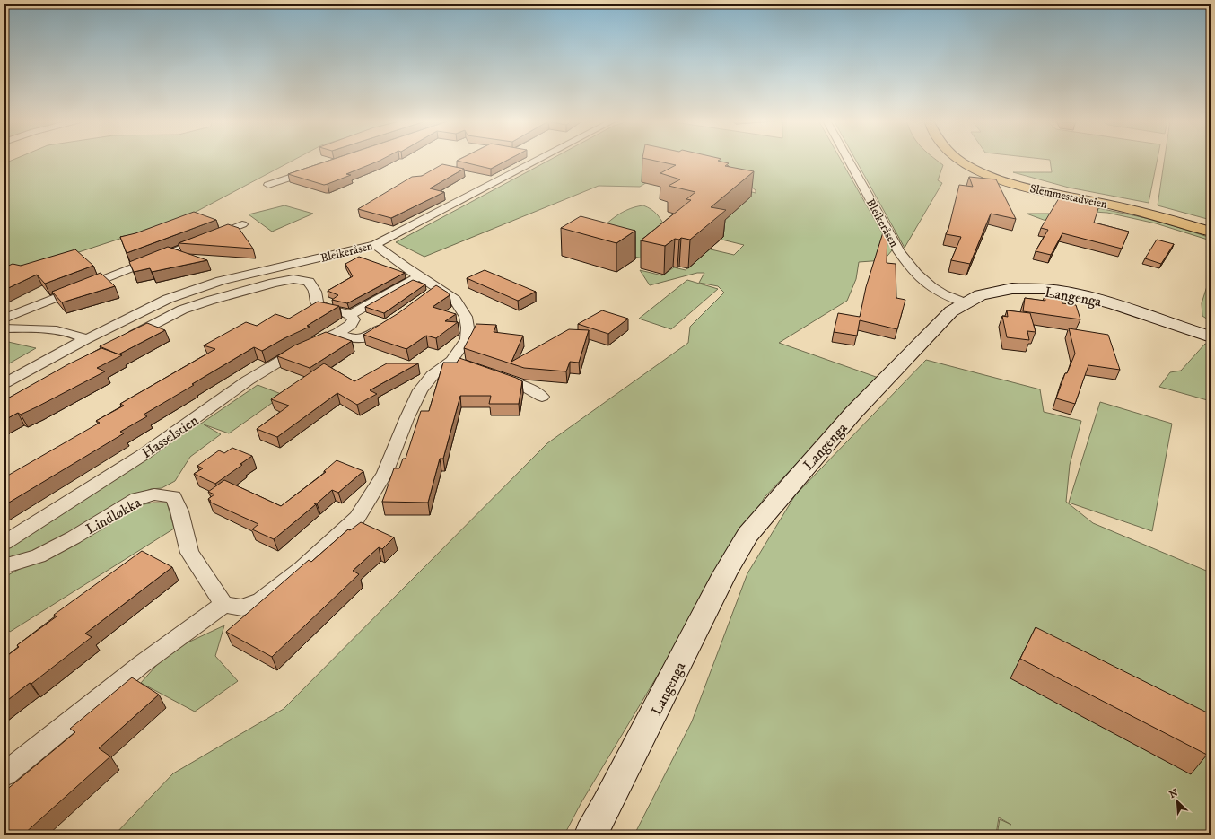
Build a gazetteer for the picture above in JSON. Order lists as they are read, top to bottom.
{
  "streets": {
    "main road": ["Slemmestadveien", "Langenga"],
    "street": ["Bleikeråsen", "Hasselstien", "Lindløkka"]
  },
  "crossings": [
    ["Bleikeråsen", "Langenga"]
  ],
  "north": "top left"
}
